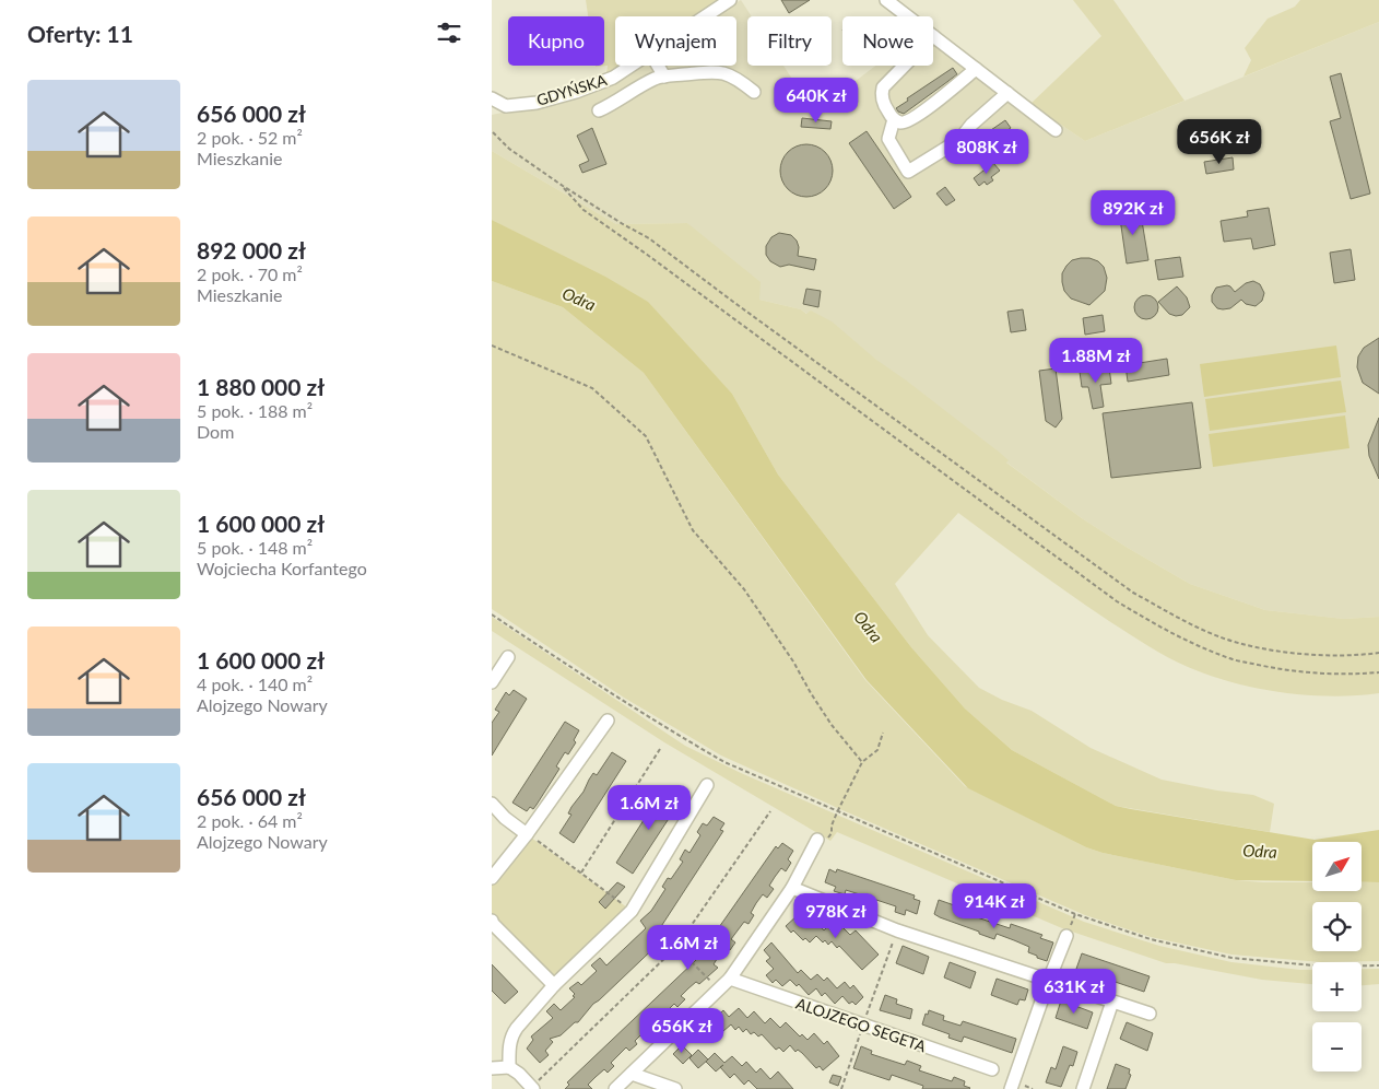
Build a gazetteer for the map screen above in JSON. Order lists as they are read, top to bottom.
{
  "streets": {
    "street": ["GDYŃSKA", "ALOJZEGO SEGETA"]
  },
  "water": ["Odra"],
  "north": "top right",
  "page": {
    "heading": "Oferty: 11",
    "chip": [
      "Kupno",
      "Wynajem",
      "Filtry",
      "Nowe"
    ],
    "list": [
      {
        "name": "656 000 zł",
        "note": "2 pok. · 52 m² · Mieszkanie"
      },
      {
        "name": "892 000 zł",
        "note": "2 pok. · 70 m² · Mieszkanie"
      },
      {
        "name": "1 880 000 zł",
        "note": "5 pok. · 188 m² · Dom"
      },
      {
        "name": "1 600 000 zł",
        "note": "5 pok. · 148 m² · Wojciecha Korfantego"
      },
      {
        "name": "1 600 000 zł",
        "note": "4 pok. · 140 m² · Alojzego Nowary"
      },
      {
        "name": "656 000 zł",
        "note": "2 pok. · 64 m² · Alojzego Nowary"
      }
    ],
    "price": [
      "640K zł",
      "656K zł",
      "808K zł",
      "892K zł",
      "1.88M zł",
      "1.6M zł",
      "914K zł",
      "978K zł",
      "1.6M zł",
      "631K zł",
      "656K zł"
    ],
    "map_buttons": ["+", "−"]
  }
}
